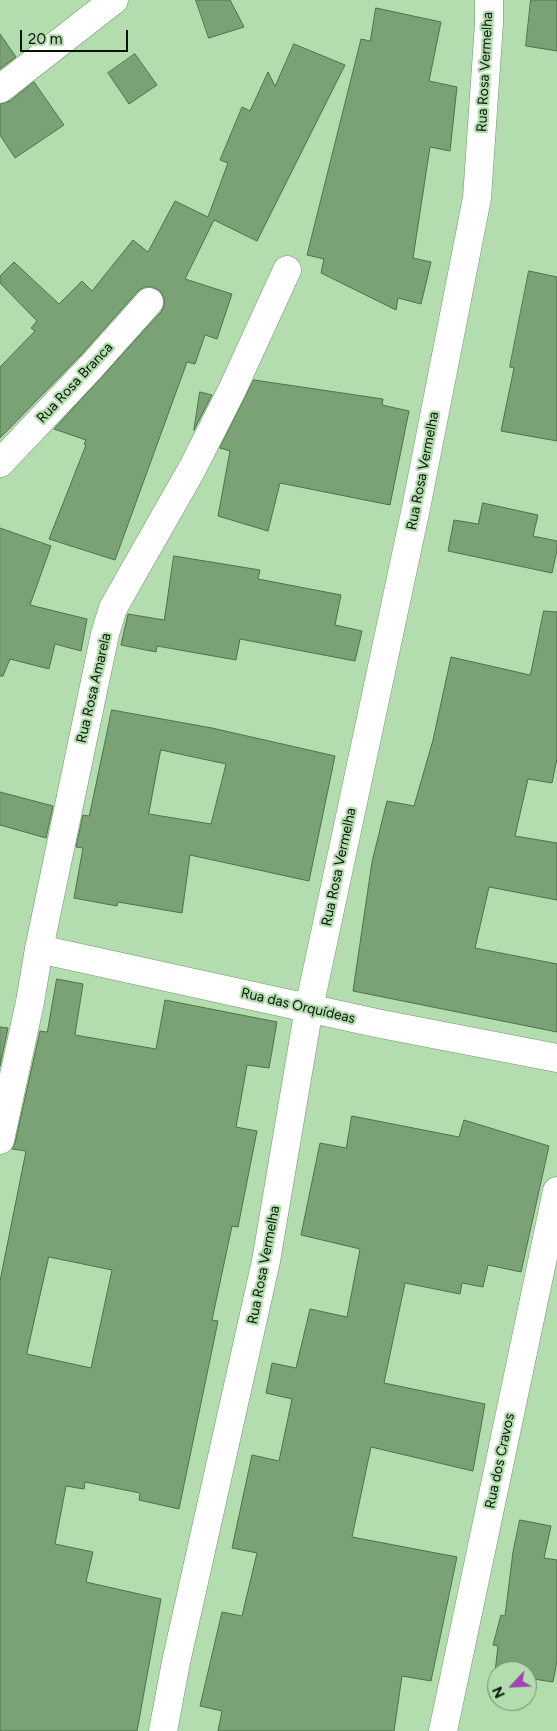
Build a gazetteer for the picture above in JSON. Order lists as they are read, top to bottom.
{
  "streets": {
    "street": [
      "Rua Rosa Vermelha",
      "Rua Rosa Branca",
      "Rua Rosa Amarela",
      "Rua das Orquídeas",
      "Rua dos Cravos"
    ]
  },
  "crossings": [
    ["Rua Rosa Vermelha", "Rua das Orquídeas"],
    ["Rua Rosa Amarela", "Rua das Orquídeas"]
  ],
  "scale_bar": "20 m",
  "north": "bottom left"
}
